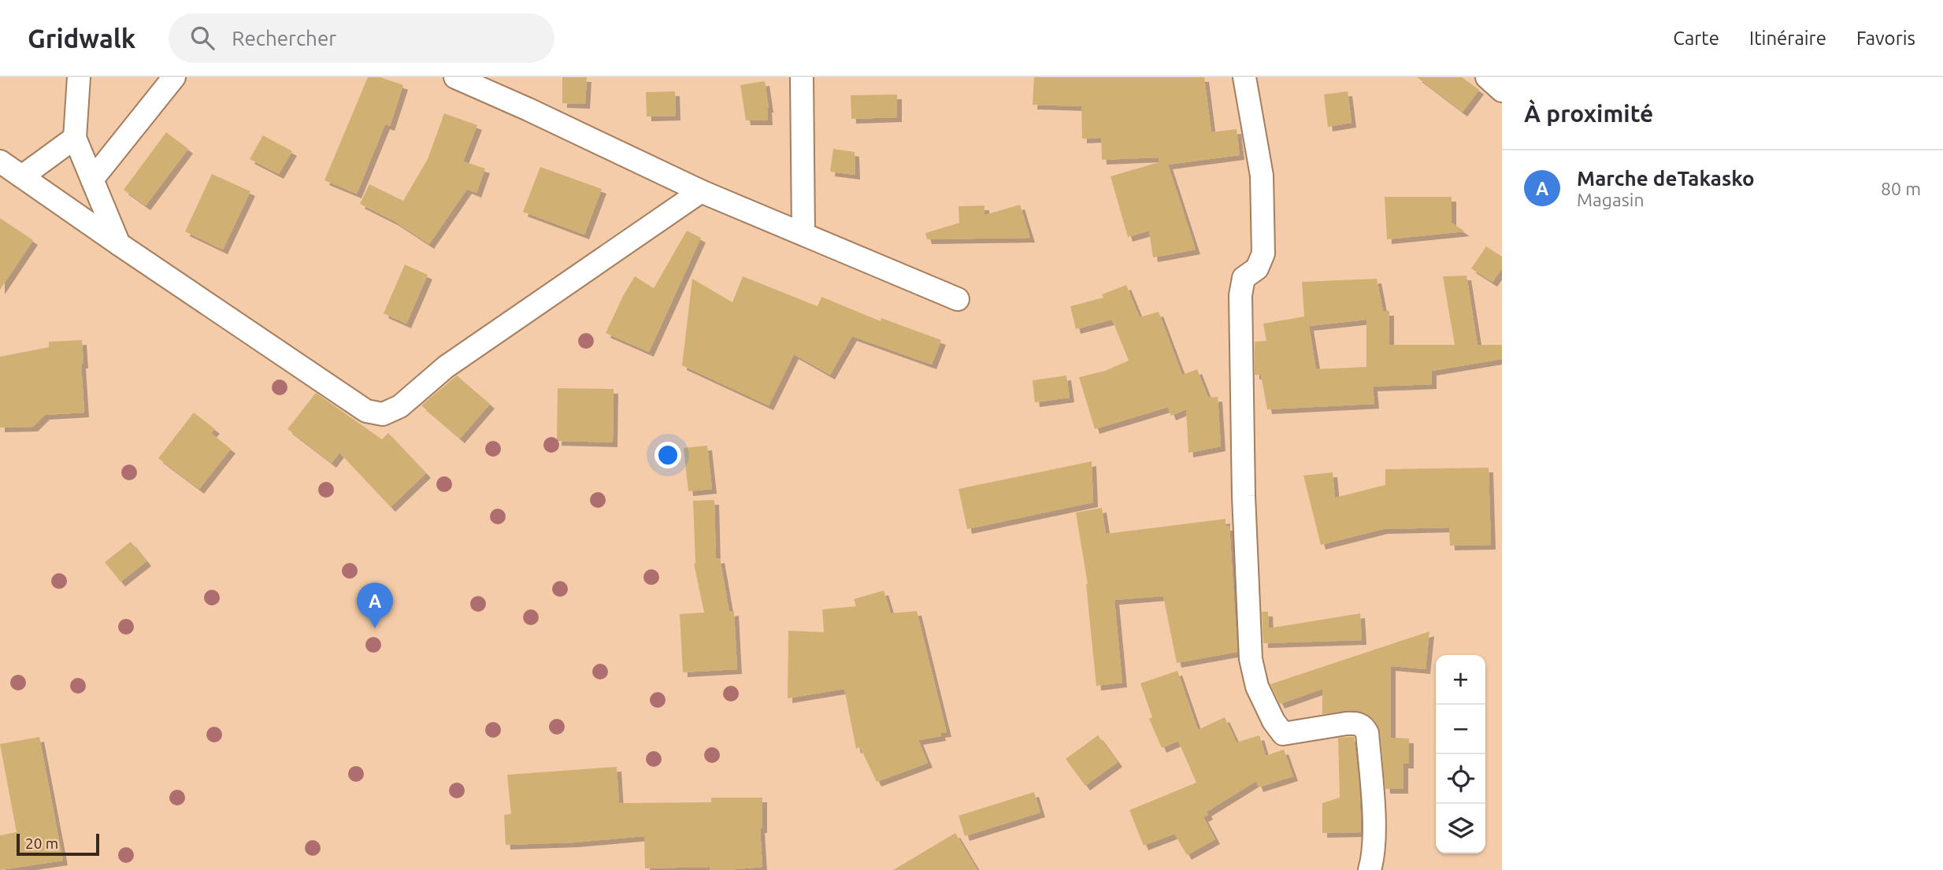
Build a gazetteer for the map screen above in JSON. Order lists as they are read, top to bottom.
{
  "scale_bar": "20 m",
  "page": {
    "header": "Gridwalk",
    "search": "Rechercher",
    "nav": ["Carte", "Itinéraire", "Favoris"],
    "heading": "À proximité",
    "list": [
      {
        "mark": "A",
        "name": "Marche deTakasko",
        "note": "Magasin",
        "value": "80 m"
      }
    ],
    "pins": "A",
    "map_buttons": ["+", "−"],
    "scale": "20 m"
  }
}
